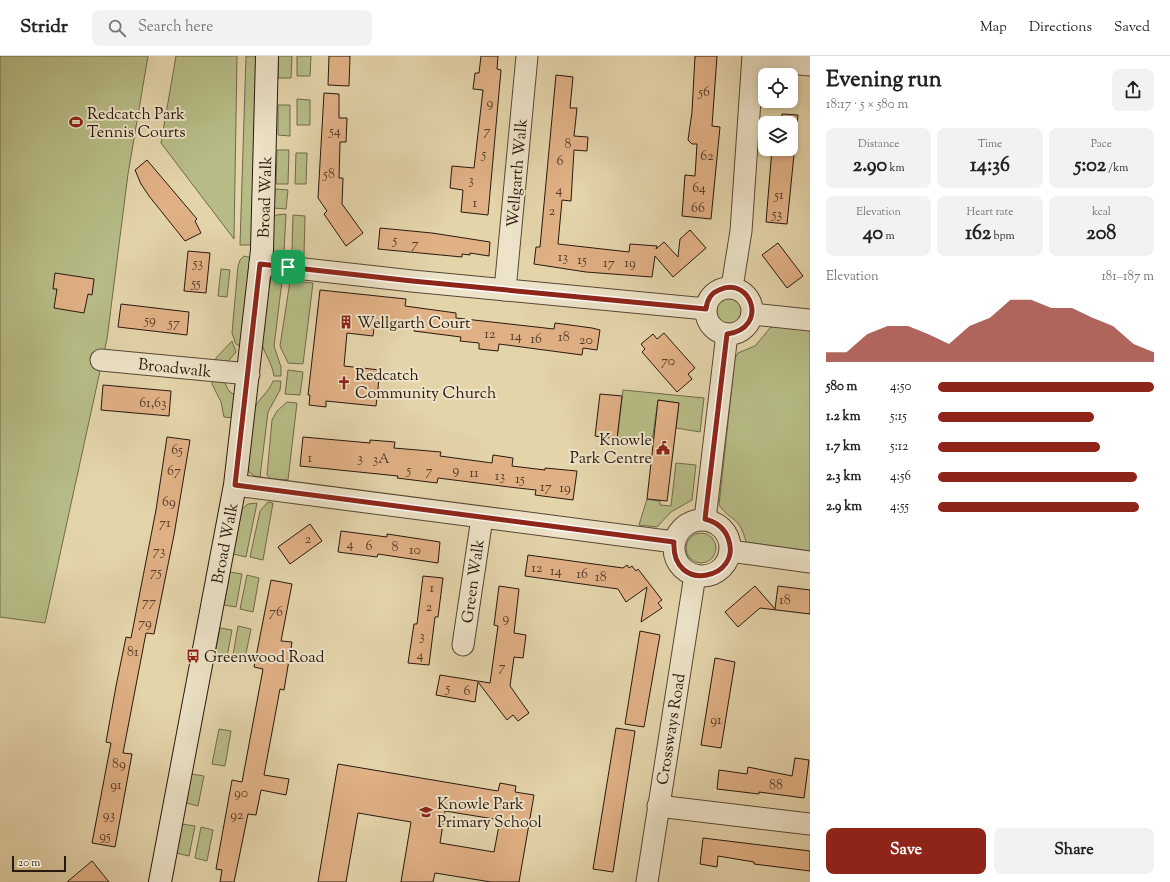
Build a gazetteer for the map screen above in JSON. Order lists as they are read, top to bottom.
{
  "streets": {
    "street": [
      "Wellgarth Walk",
      "Broad Walk",
      "Broadwalk",
      "Green Walk",
      "Crossways Road"
    ]
  },
  "crossings": [
    ["Broad Walk", "Broadwalk"]
  ],
  "places": {
    "sports": ["Redcatch Park Tennis Courts"],
    "building": ["Wellgarth Court"],
    "church": ["Redcatch Community Church"],
    "public building": ["Knowle Park Centre"],
    "bus stop": ["Greenwood Road"],
    "school or university": ["Knowle Park Primary School"]
  },
  "house_numbers": [
    "56",
    "9",
    "54",
    "7",
    "8",
    "5",
    "62",
    "6",
    "58",
    "3",
    "64",
    "4",
    "51",
    "1",
    "66",
    "2",
    "53",
    "5",
    "7",
    "13",
    "15",
    "53",
    "17",
    "19",
    "55",
    "59",
    "57",
    "12",
    "14",
    "18",
    "16",
    "20",
    "70",
    "61,63",
    "65",
    "1",
    "3",
    "3A",
    "5",
    "9",
    "67",
    "7",
    "11",
    "13",
    "15",
    "17",
    "19",
    "69",
    "71",
    "2",
    "4",
    "6",
    "8",
    "10",
    "73",
    "12",
    "14",
    "75",
    "16",
    "18",
    "1",
    "18",
    "77",
    "2",
    "76",
    "9",
    "79",
    "3",
    "81",
    "4",
    "7",
    "5",
    "6",
    "91",
    "89",
    "91",
    "88",
    "90",
    "93",
    "92",
    "95"
  ],
  "scale_bar": "20 m",
  "page": {
    "header": "Stridr",
    "search": "Search here",
    "nav": ["Map", "Directions", "Saved"],
    "heading": ["Evening run", "18:17 · 5 × 580 m"],
    "stats": [
      ["Distance", "2.90 km"],
      ["Time", "14:36"],
      ["Pace", "5:02 /km"],
      ["Elevation", "40 m"],
      ["Heart rate", "162 bpm"],
      ["kcal", "208"]
    ],
    "chart": ["Elevation", "181–187 m"],
    "list": [
      {
        "name": "580 m",
        "note": "4:50"
      },
      {
        "name": "1.2 km",
        "note": "5:15"
      },
      {
        "name": "1.7 km",
        "note": "5:12"
      },
      {
        "name": "2.3 km",
        "note": "4:56"
      },
      {
        "name": "2.9 km",
        "note": "4:55"
      }
    ],
    "buttons": ["Save", "Share"],
    "scale": "20 m"
  }
}
